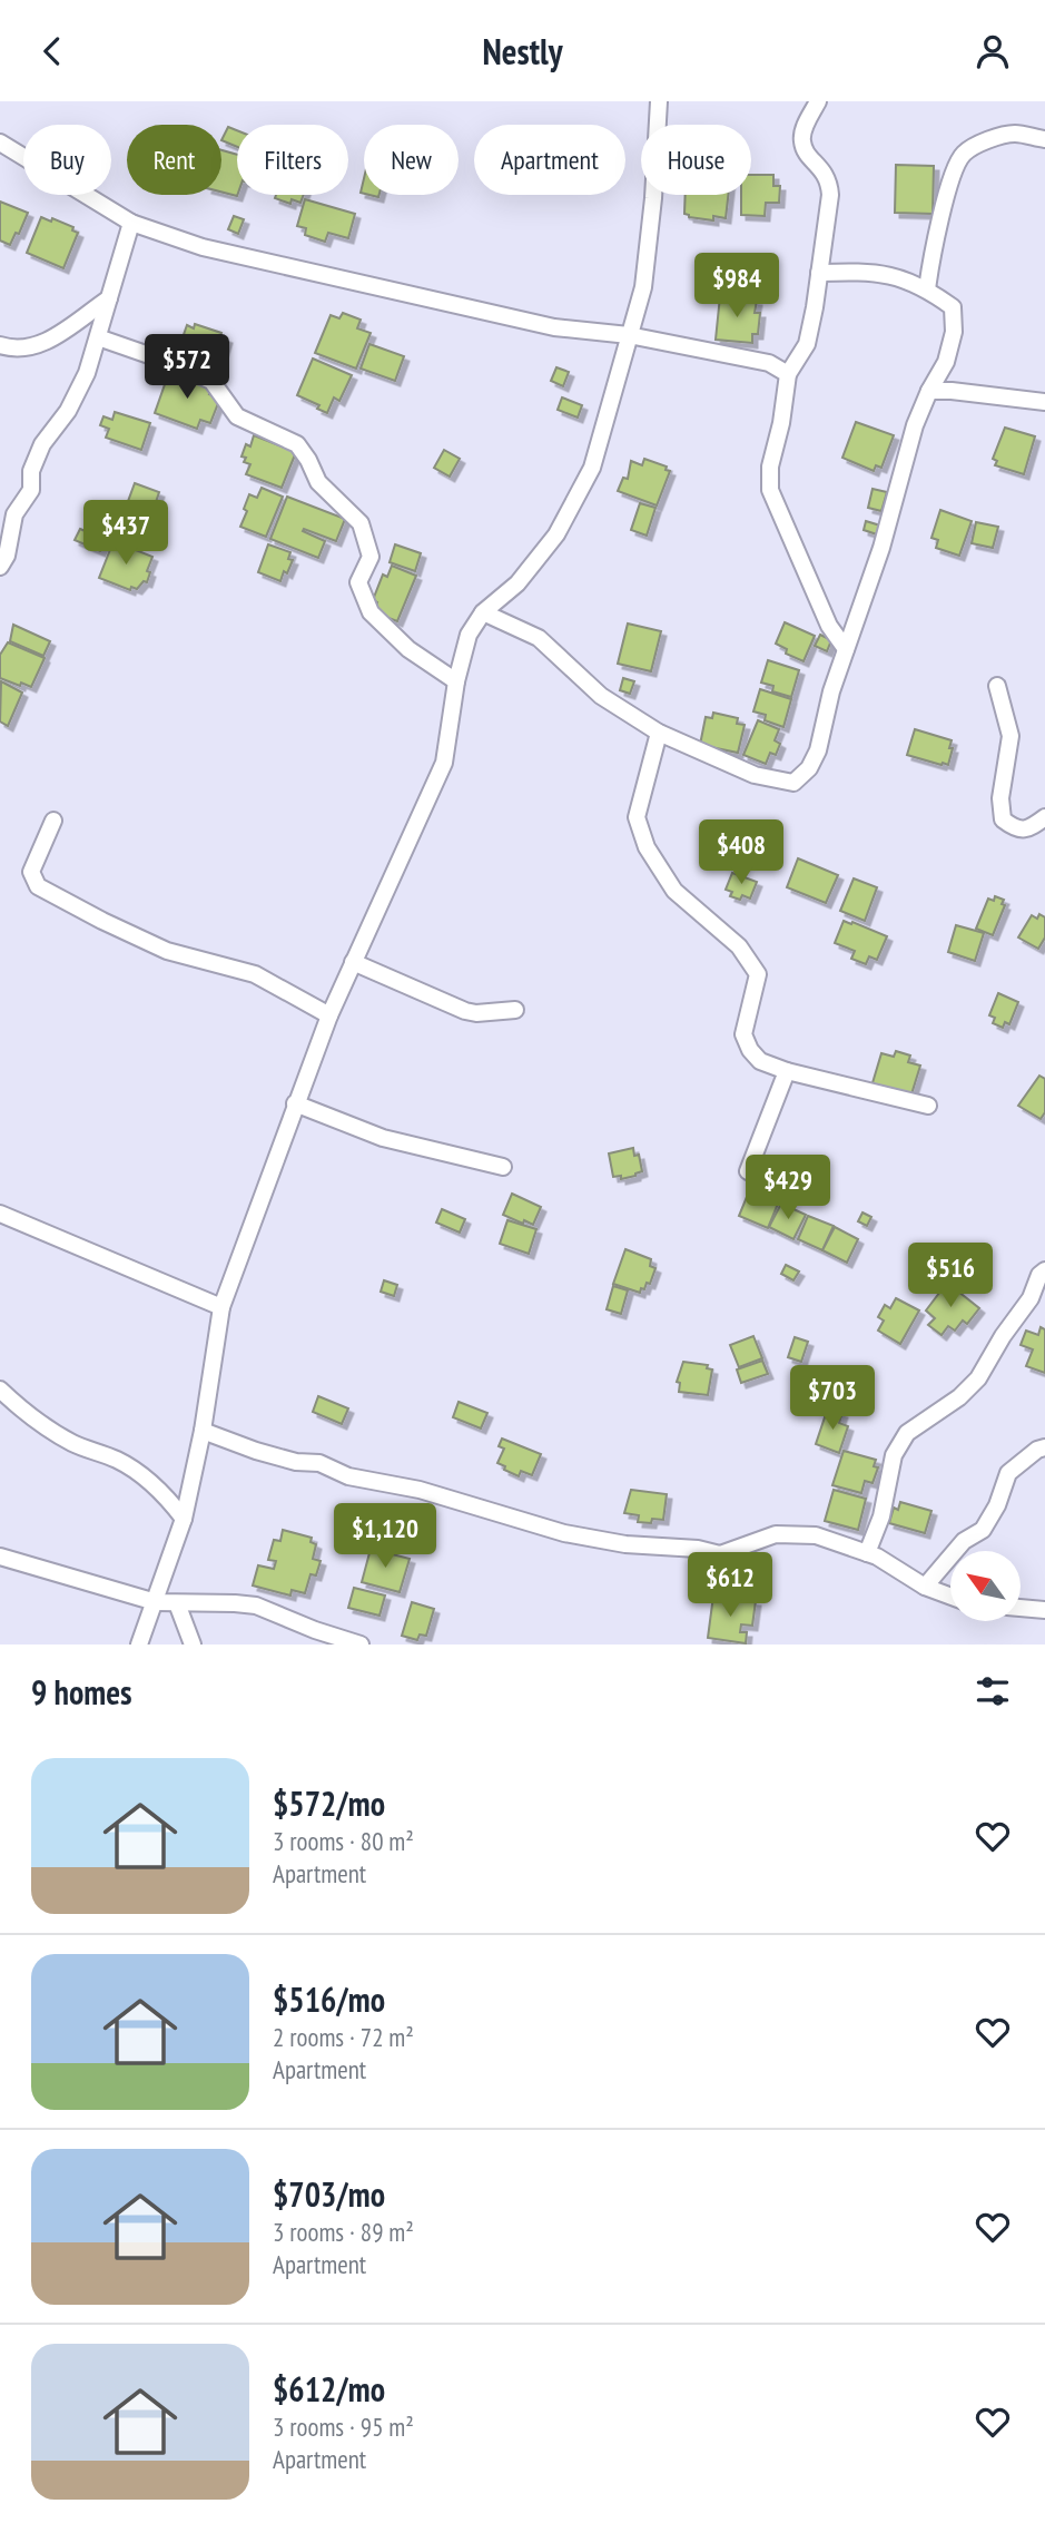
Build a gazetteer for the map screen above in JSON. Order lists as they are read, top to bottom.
{
  "north": "top left",
  "page": {
    "header": "Nestly",
    "chip": [
      "Buy",
      "Rent",
      "Filters",
      "New",
      "Apartment",
      "House"
    ],
    "price": [
      "$984",
      "$572",
      "$437",
      "$408",
      "$429",
      "$516",
      "$703",
      "$1,120",
      "$612"
    ],
    "heading": "9 homes",
    "list": [
      {
        "name": "$572/mo",
        "note": "3 rooms · 80 m² · Apartment"
      },
      {
        "name": "$516/mo",
        "note": "2 rooms · 72 m² · Apartment"
      },
      {
        "name": "$703/mo",
        "note": "3 rooms · 89 m² · Apartment"
      },
      {
        "name": "$612/mo",
        "note": "3 rooms · 95 m² · Apartment"
      }
    ]
  }
}
